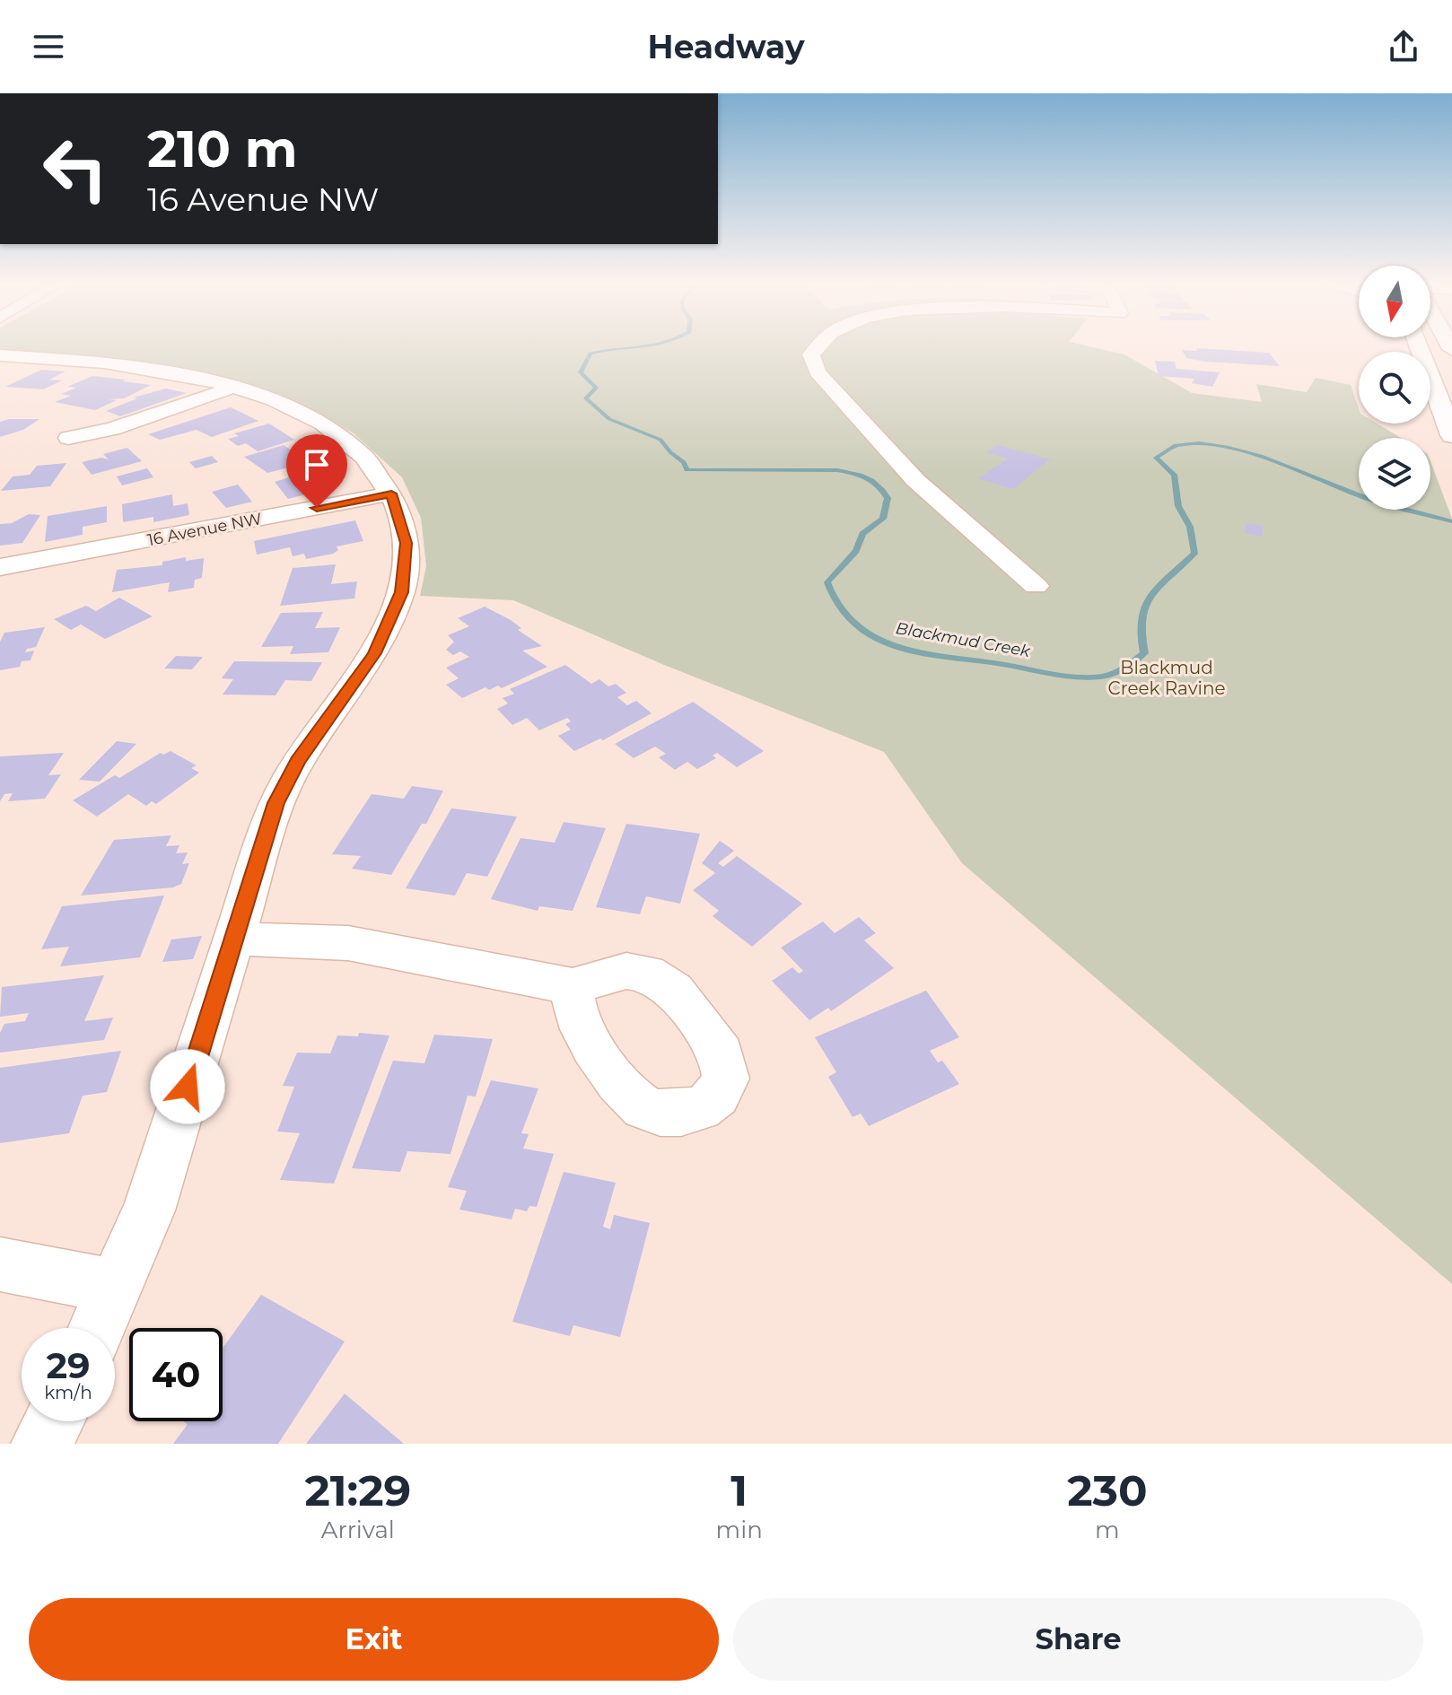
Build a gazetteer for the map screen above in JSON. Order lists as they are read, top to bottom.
{
  "streets": {
    "street": ["16 Avenue NW"]
  },
  "water": ["Blackmud Creek"],
  "parks": ["Blackmud Creek Ravine"],
  "north": "bottom",
  "page": {
    "header": "Headway",
    "turn": ["210 m", "16 Avenue NW"],
    "speed": "29 km/h",
    "limit": "40",
    "eta": [
      "21:29",
      "Arrival",
      "1",
      "min",
      "230",
      "m"
    ],
    "buttons": ["Exit", "Share"]
  }
}
